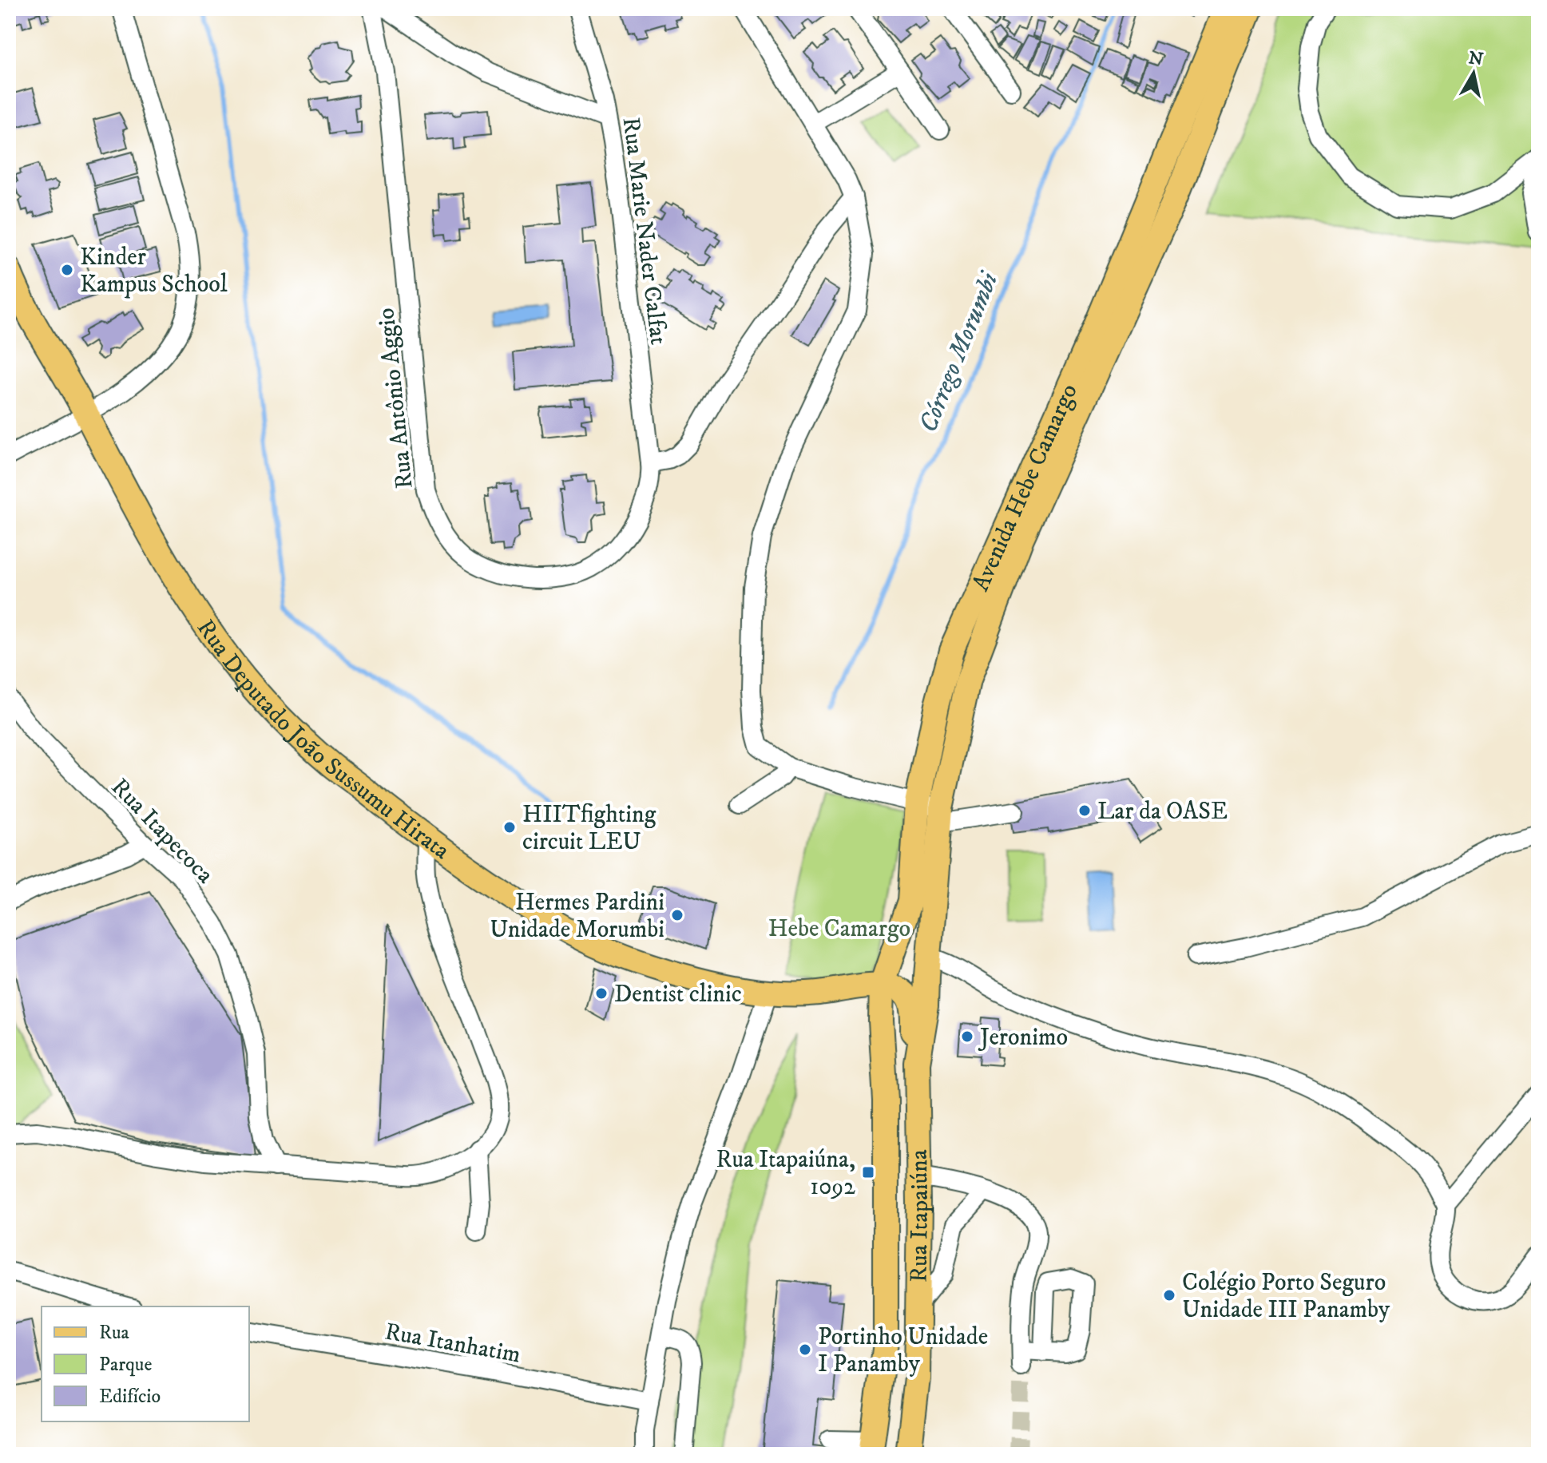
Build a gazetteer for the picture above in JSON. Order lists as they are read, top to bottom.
{
  "streets": {
    "main road": ["Avenida Hebe Camargo", "Rua Deputado João Sussumu Hirata", "Rua Itapaiúna"],
    "street": [
      "Rua Marie Nader Calfat",
      "Rua Antônio Aggio",
      "Rua Itapecoca",
      "Rua Itanhatim"
    ]
  },
  "crossings": [
    ["Rua Marie Nader Calfat", "Rua Antônio Aggio"],
    ["Avenida Hebe Camargo", "Rua Deputado João Sussumu Hirata"],
    ["Avenida Hebe Camargo", "Rua Itapaiúna"],
    ["Rua Deputado João Sussumu Hirata", "Rua Itapaiúna"]
  ],
  "water": ["Córrego Morumbi"],
  "parks": ["Hebe Camargo"],
  "places": {
    "other": [
      "Kinder Kampus School",
      "Lar da OASE",
      "HIITfighting circuit LEU",
      "Hermes Pardini Unidade Morumbi",
      "Dentist clinic",
      "Jeronimo",
      "Colégio Porto Seguro Unidade III Panamby",
      "Portinho Unidade I Panamby"
    ],
    "transit": ["Rua Itapaiúna, 1092"]
  },
  "legend": ["Rua", "Parque", "Edifício"],
  "north": "top"
}
